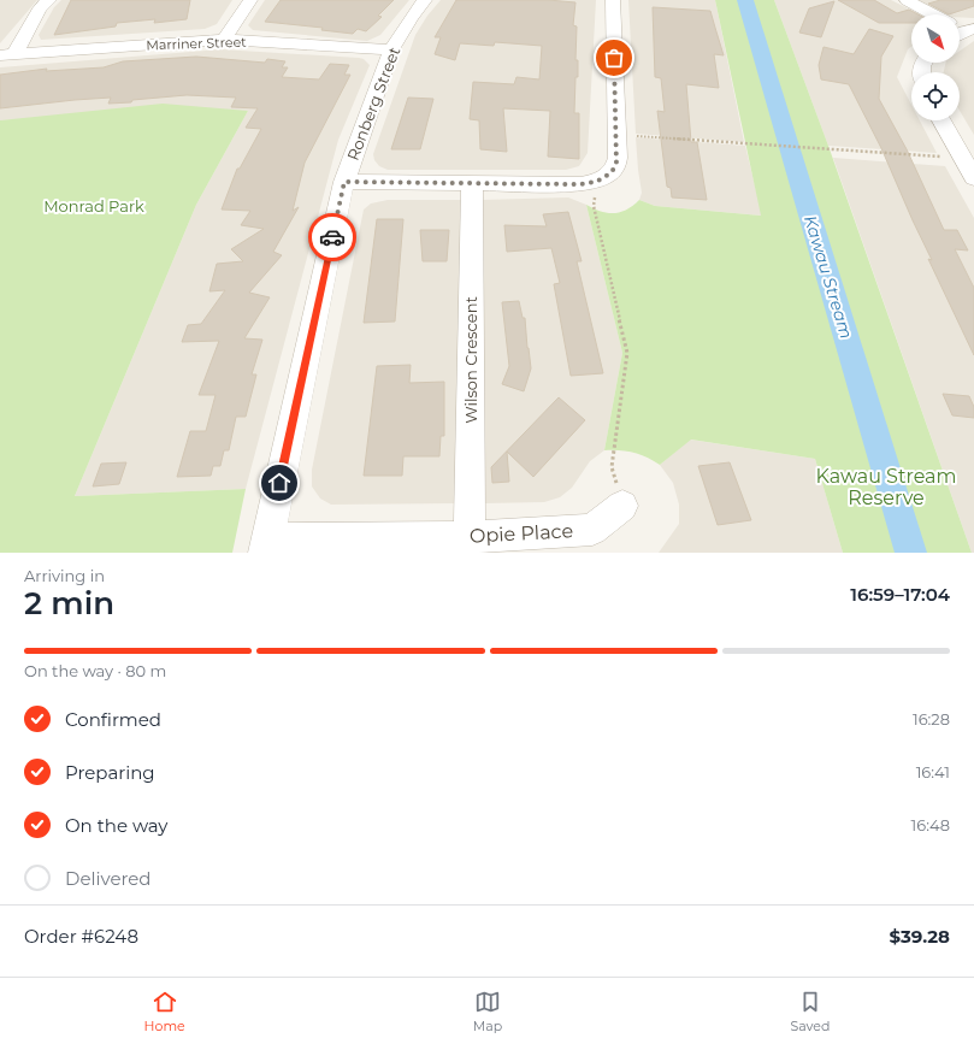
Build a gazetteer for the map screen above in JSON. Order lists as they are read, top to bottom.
{
  "streets": {
    "street": [
      "Marriner Street",
      "Ronberg Street",
      "Wilson Crescent",
      "Opie Place"
    ]
  },
  "crossings": [
    ["Marriner Street", "Ronberg Street"],
    ["Ronberg Street", "Opie Place"],
    ["Wilson Crescent", "Opie Place"]
  ],
  "water": ["Kawau Stream"],
  "parks": ["Monrad Park", "Kawau Stream Reserve"],
  "north": "bottom right",
  "page": {
    "heading": ["2 min", "Arriving in", "16:59–17:04"],
    "panel": ["Order #6248", "$39.28"],
    "bar": "On the way · 80 m",
    "list": [
      ["Confirmed", "16:28"],
      ["Preparing", "16:41"],
      ["On the way", "16:48"],
      "Delivered"
    ],
    "tabs": ["Home", "Map", "Saved"]
  }
}
